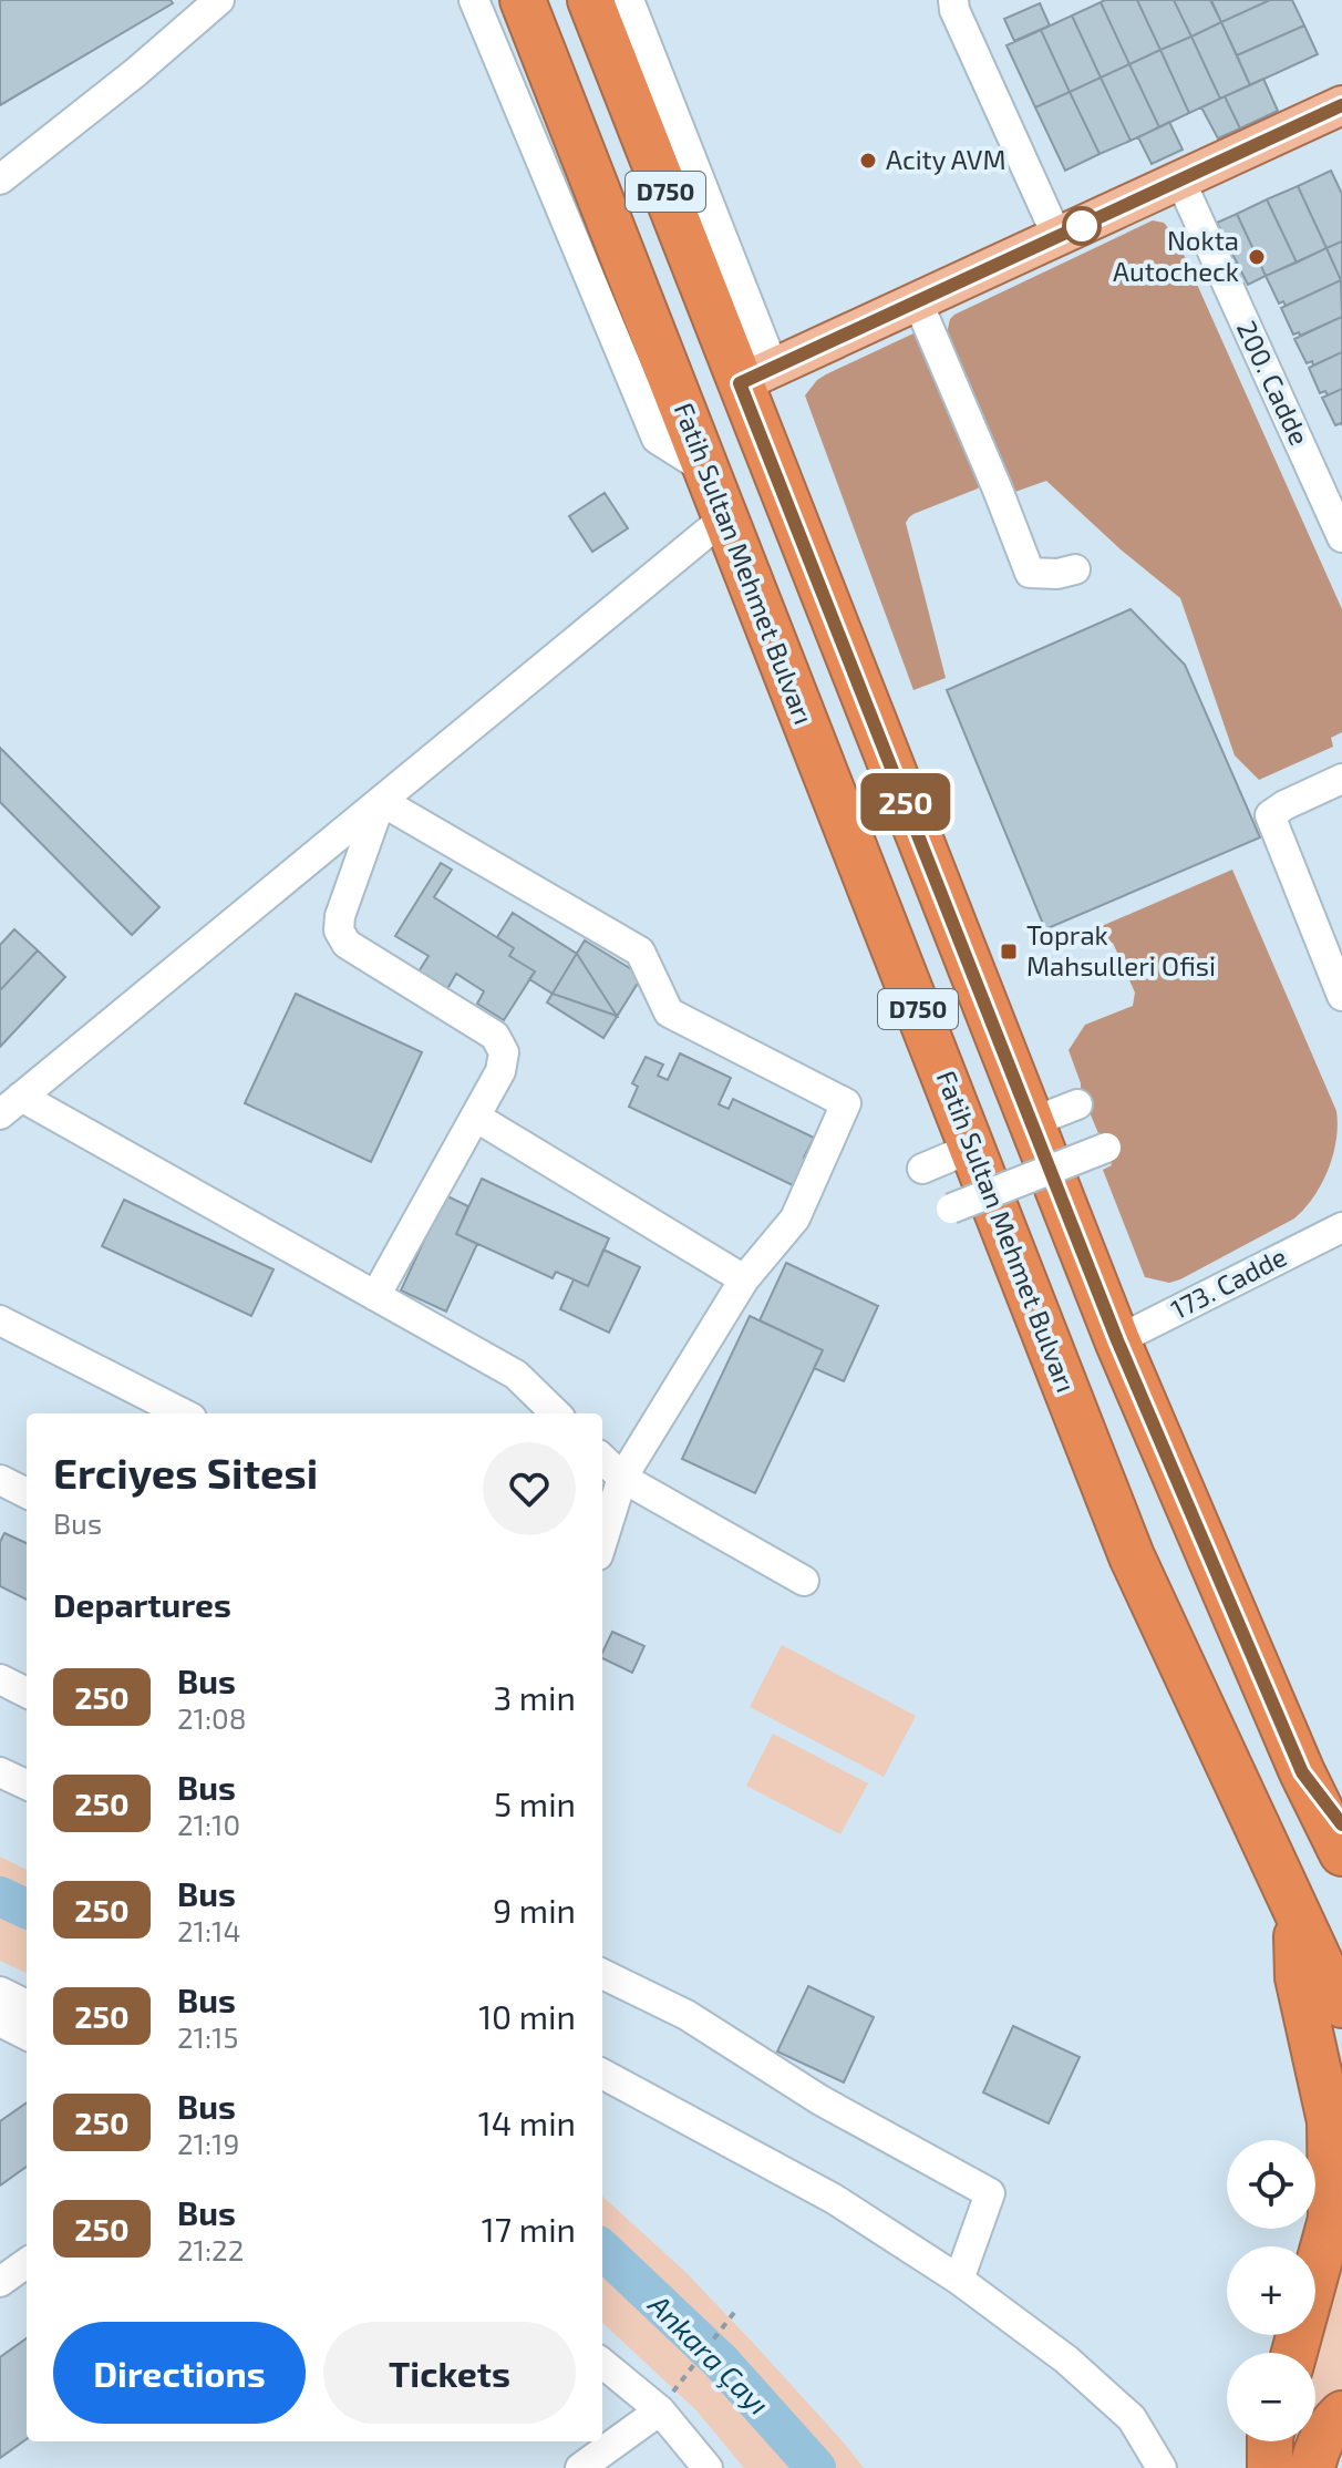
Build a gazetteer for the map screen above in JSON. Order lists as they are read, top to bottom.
{
  "streets": {
    "highway": ["D750", "Fatih Sultan Mehmet Bulvarı"],
    "street": ["200. Cadde", "173. Cadde"]
  },
  "crossings": [
    ["D750", "173. Cadde"]
  ],
  "water": ["Ankara Çayı"],
  "places": {
    "other": ["Acity AVM", "Nokta Autocheck"],
    "transit": ["Toprak Mahsulleri Ofisi"]
  },
  "lines": ["bus line 250"],
  "page": {
    "on_map": "250",
    "heading": [
      ["Erciyes Sitesi", "Bus"],
      "Departures"
    ],
    "list": [
      {
        "mark": "250",
        "name": "Bus",
        "note": "21:08",
        "value": "3 min"
      },
      {
        "mark": "250",
        "name": "Bus",
        "note": "21:10",
        "value": "5 min"
      },
      {
        "mark": "250",
        "name": "Bus",
        "note": "21:14",
        "value": "9 min"
      },
      {
        "mark": "250",
        "name": "Bus",
        "note": "21:15",
        "value": "10 min"
      },
      {
        "mark": "250",
        "name": "Bus",
        "note": "21:19",
        "value": "14 min"
      },
      {
        "mark": "250",
        "name": "Bus",
        "note": "21:22",
        "value": "17 min"
      }
    ],
    "map_buttons": ["+", "−"],
    "buttons": ["Directions", "Tickets"]
  }
}
